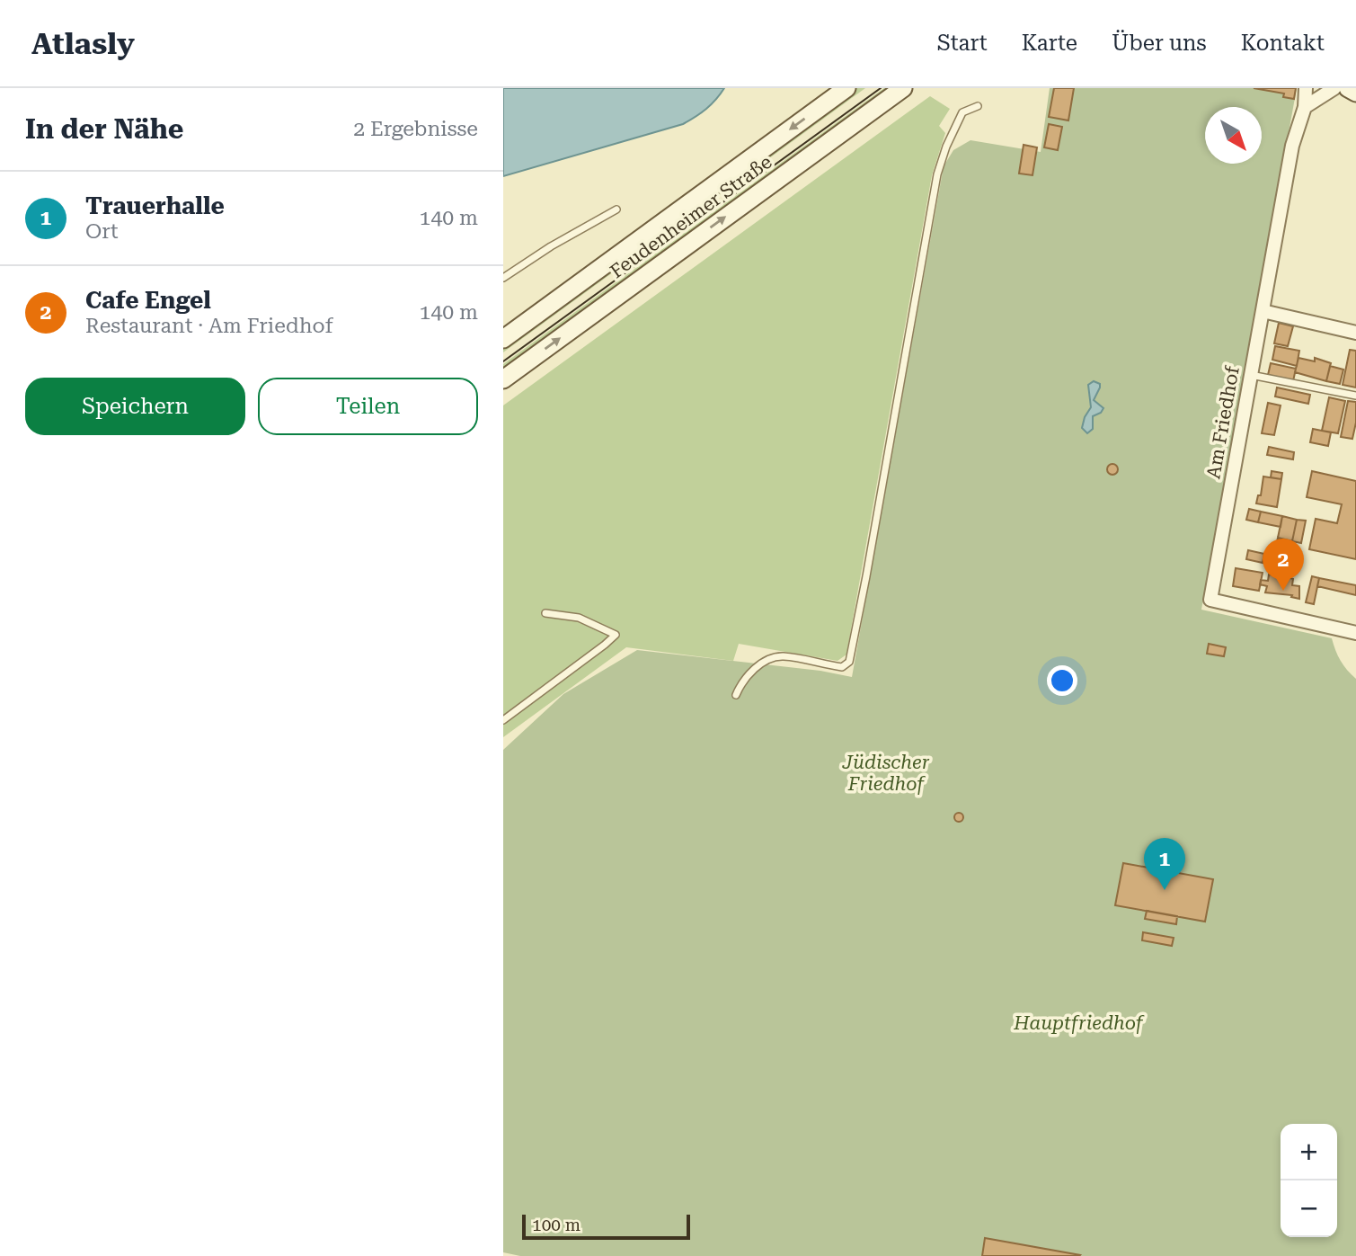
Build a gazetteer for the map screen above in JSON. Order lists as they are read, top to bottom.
{
  "streets": {
    "main road": ["Feudenheimer Straße"],
    "street": ["Am Friedhof"]
  },
  "parks": ["Jüdischer Friedhof", "Hauptfriedhof"],
  "scale_bar": "100 m",
  "north": "bottom right",
  "page": {
    "header": "Atlasly",
    "nav": [
      "Start",
      "Karte",
      "Über uns",
      "Kontakt"
    ],
    "heading": ["In der Nähe", "2 Ergebnisse"],
    "list": [
      {
        "mark": "1",
        "name": "Trauerhalle",
        "note": "Ort",
        "value": "140 m"
      },
      {
        "mark": "2",
        "name": "Cafe Engel",
        "note": "Restaurant · Am Friedhof",
        "value": "140 m"
      }
    ],
    "buttons": ["Speichern", "Teilen"],
    "pins": ["2", "1"],
    "map_buttons": ["+", "−"],
    "scale": "100 m"
  }
}
